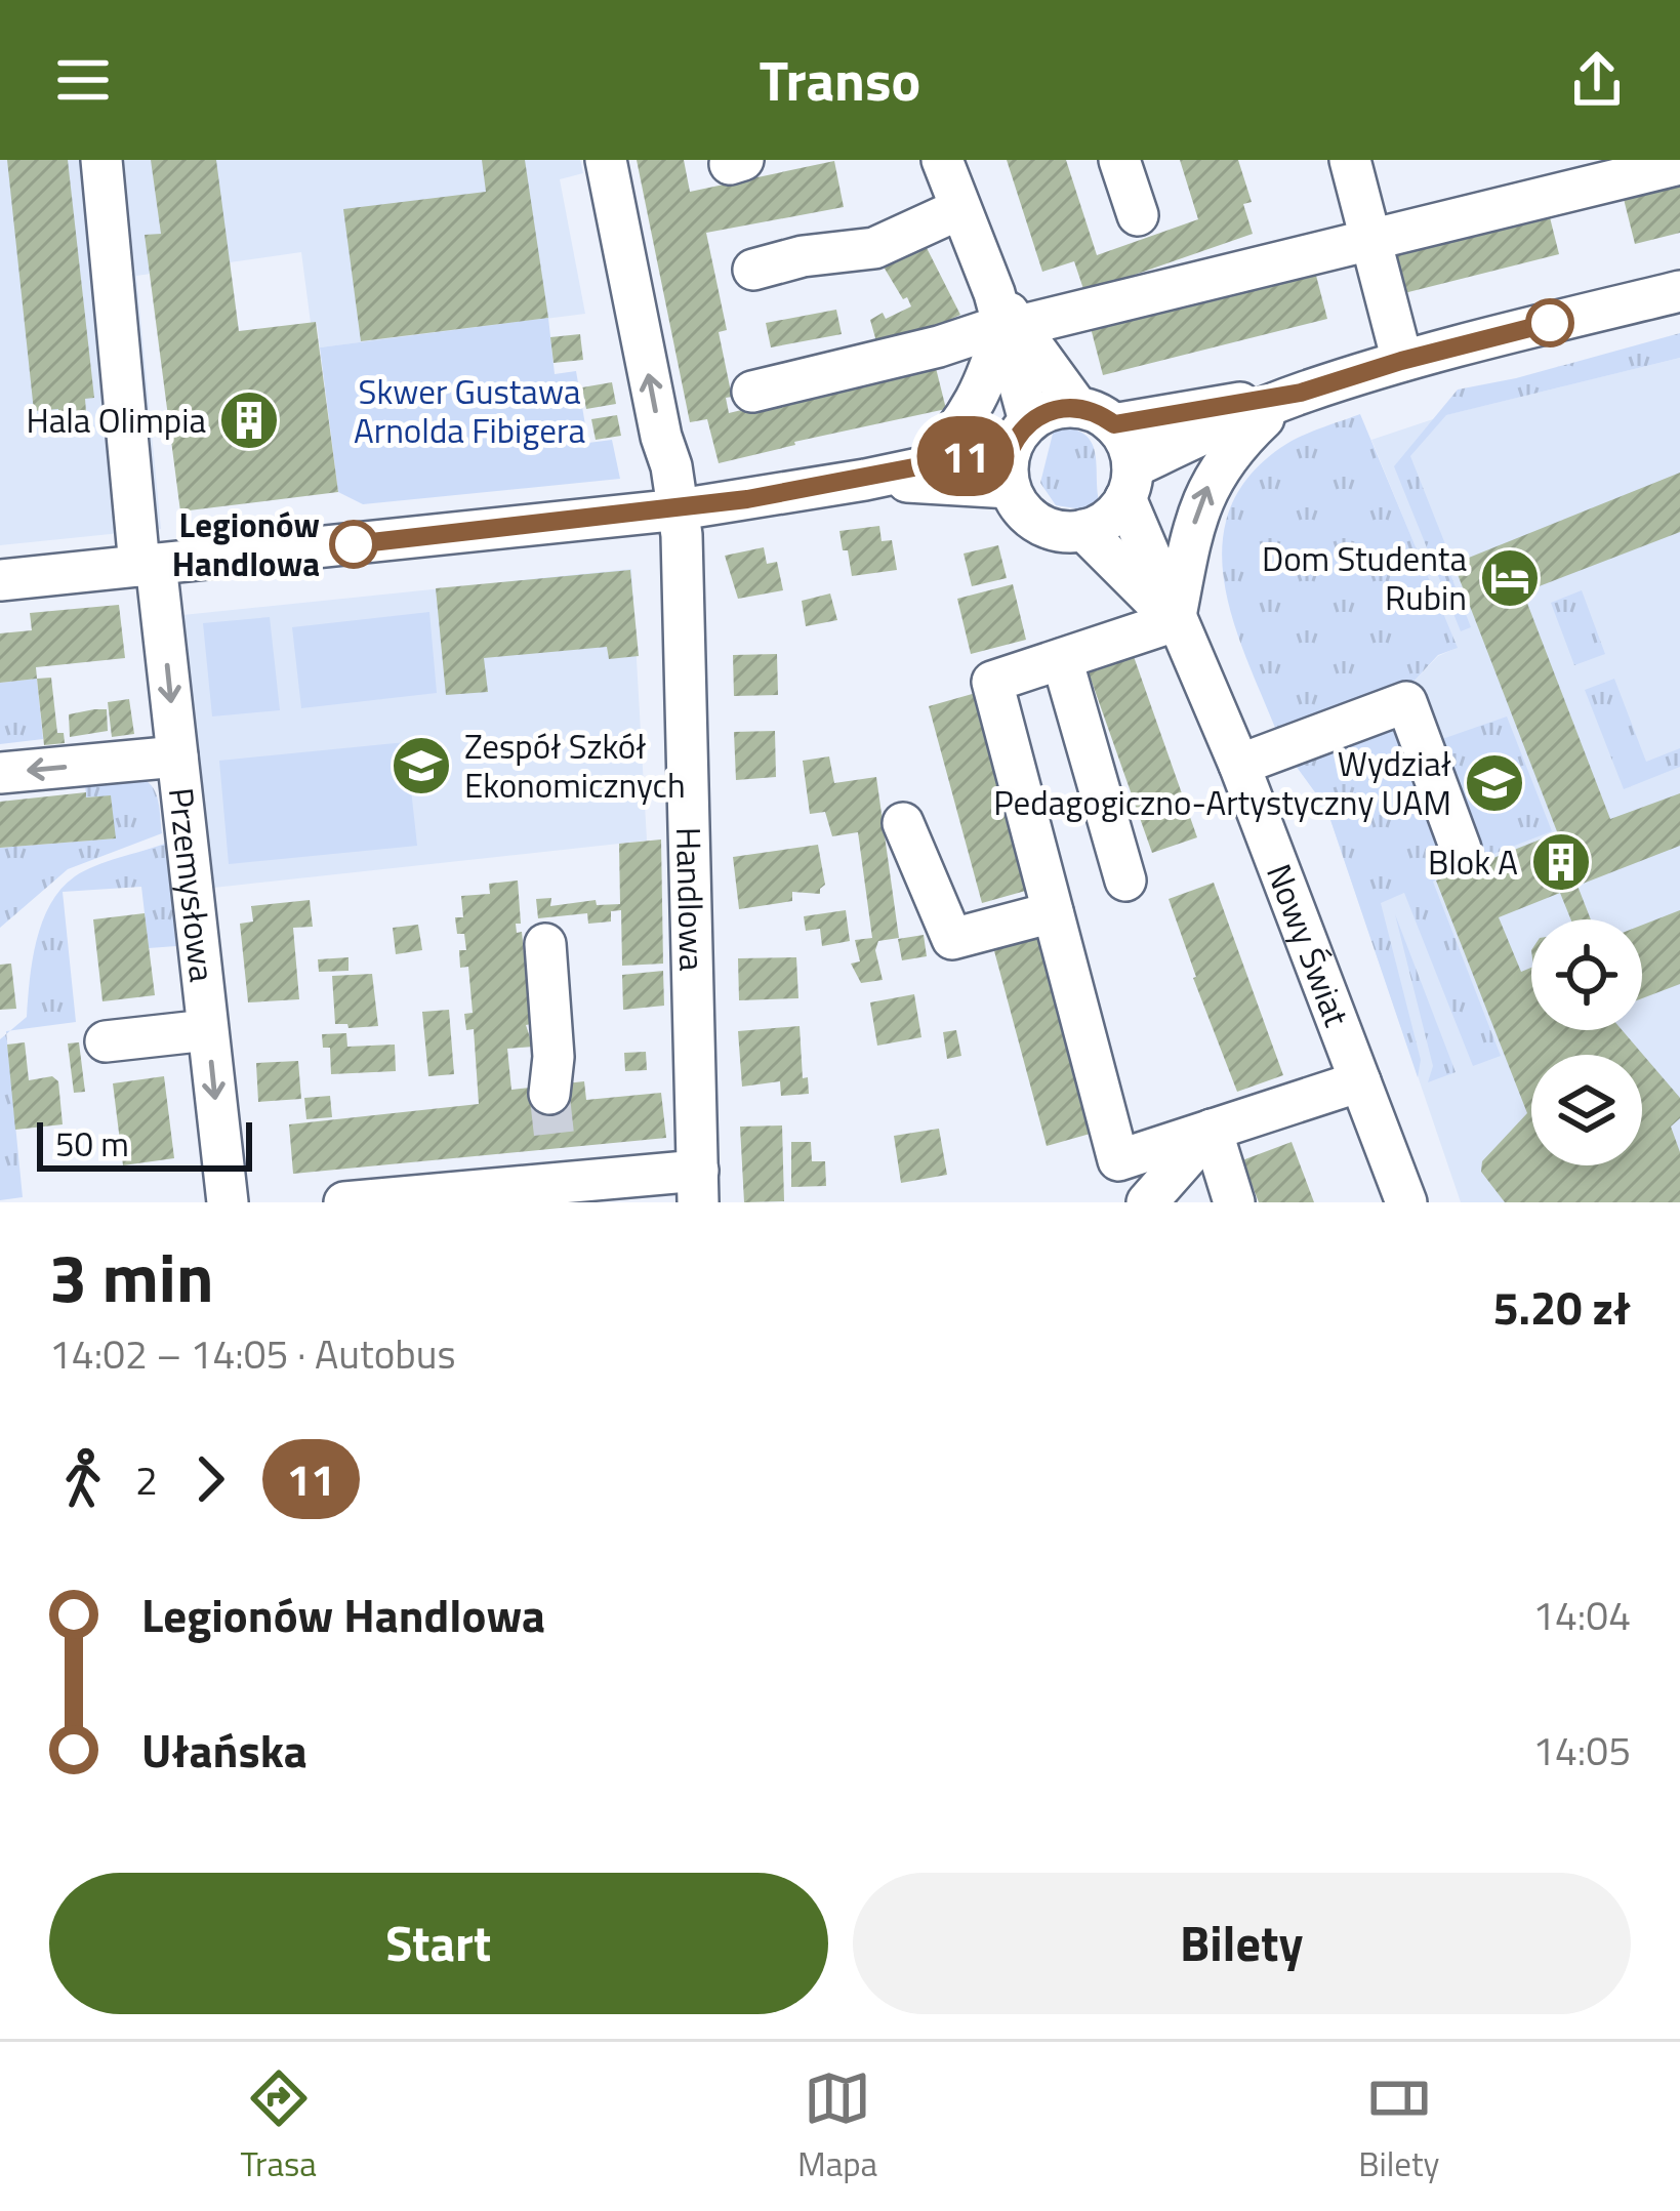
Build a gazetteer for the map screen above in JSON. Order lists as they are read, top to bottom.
{
  "streets": {
    "street": ["Przemysłowa", "Handlowa", "Nowy Świat"]
  },
  "one_way": ["Przemysłowa"],
  "parks": ["Skwer Gustawa Arnolda Fibigera"],
  "places": {
    "building": ["Hala Olimpia", "Blok A"],
    "other": ["Legionów Handlowa"],
    "hotel": ["Dom Studenta Rubin"],
    "school or university": ["Zespół Szkół Ekonomicznych", "Wydział Pedagogiczno-Artystyczny UAM"]
  },
  "lines": ["bus line 11"],
  "scale_bar": "50 m",
  "page": {
    "header": "Transo",
    "on_map": "11",
    "scale": "50 m",
    "heading": ["3 min", "14:02 – 14:05 · Autobus", "5.20 zł"],
    "legs": ["2", "11"],
    "list": [
      {
        "name": "Legionów Handlowa",
        "value": "14:04"
      },
      {
        "name": "Ułańska",
        "value": "14:05"
      }
    ],
    "buttons": ["Start", "Bilety"],
    "tabs": ["Trasa", "Mapa", "Bilety"]
  }
}
